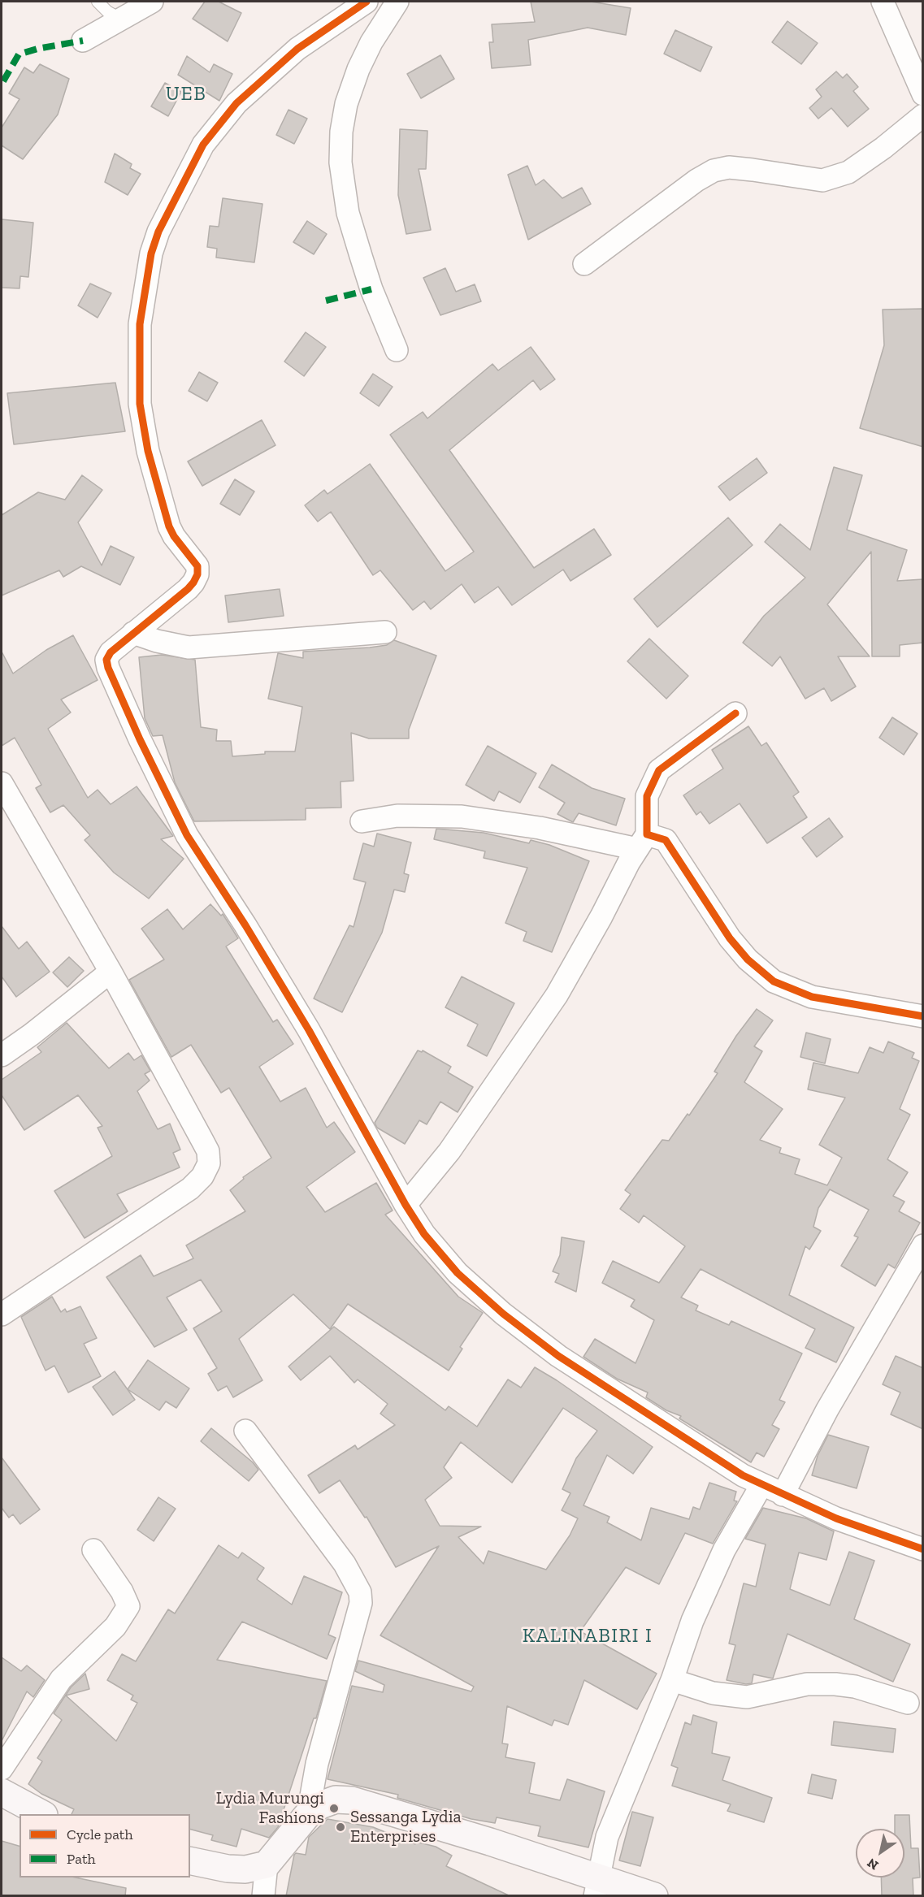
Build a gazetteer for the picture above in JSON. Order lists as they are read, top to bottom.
{
  "districts": ["UEB", "KALINABIRI I"],
  "places": ["Lydia Murungi Fashions", "Sessanga Lydia Enterprises"],
  "legend": ["Cycle path", "Path"],
  "north": "bottom left"
}
